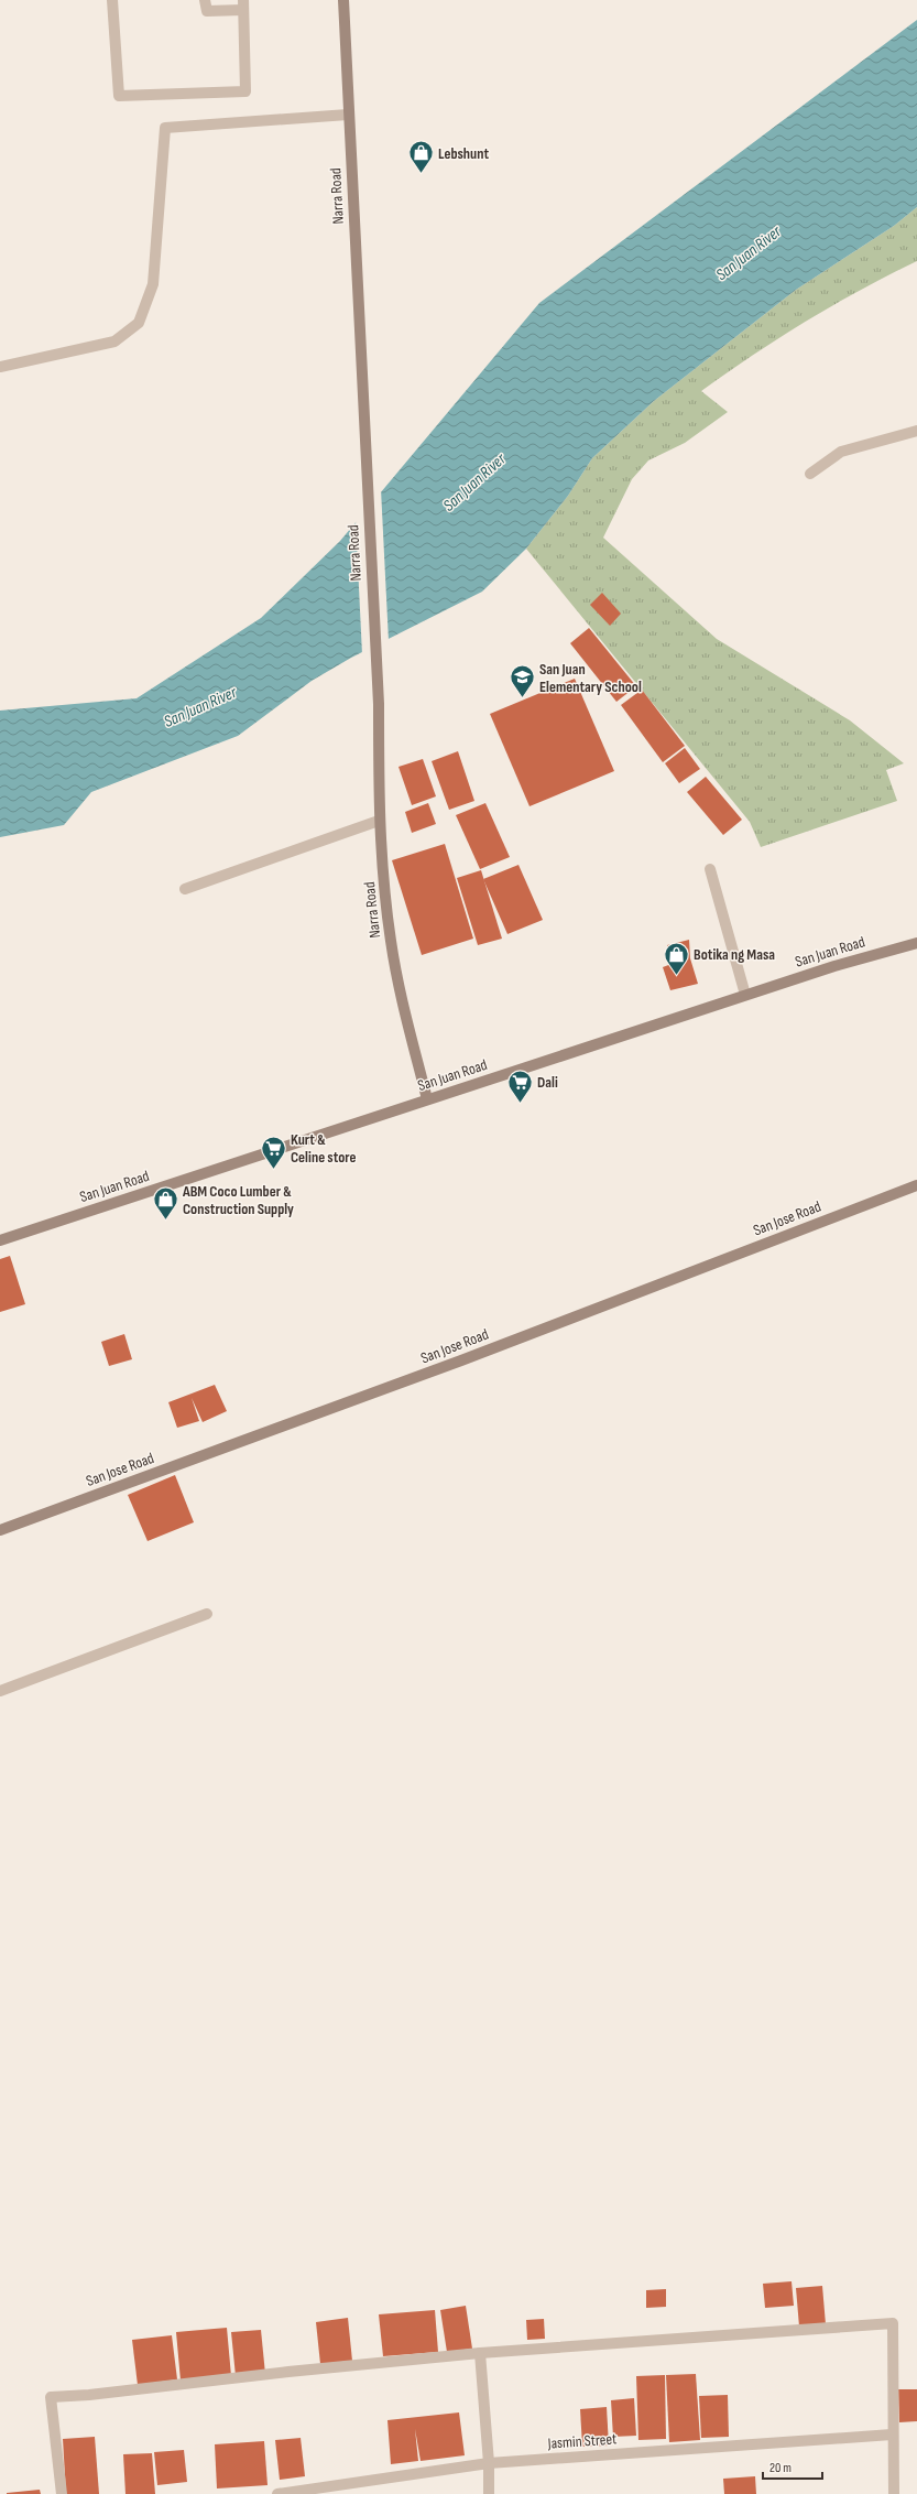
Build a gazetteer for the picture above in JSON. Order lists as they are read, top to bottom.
{
  "streets": {
    "main road": ["Narra Road", "San Juan Road", "San Jose Road"],
    "street": ["Jasmin Street"]
  },
  "crossings": [
    ["Narra Road", "San Juan Road"]
  ],
  "water": ["San Juan River"],
  "places": {
    "shop": ["Lebshunt", "Botika ng Masa", "ABM Coco Lumber & Construction Supply"],
    "school or university": ["San Juan Elementary School"],
    "supermarket": ["Dali", "Kurt & Celine store"]
  },
  "scale_bar": "20 m"
}
